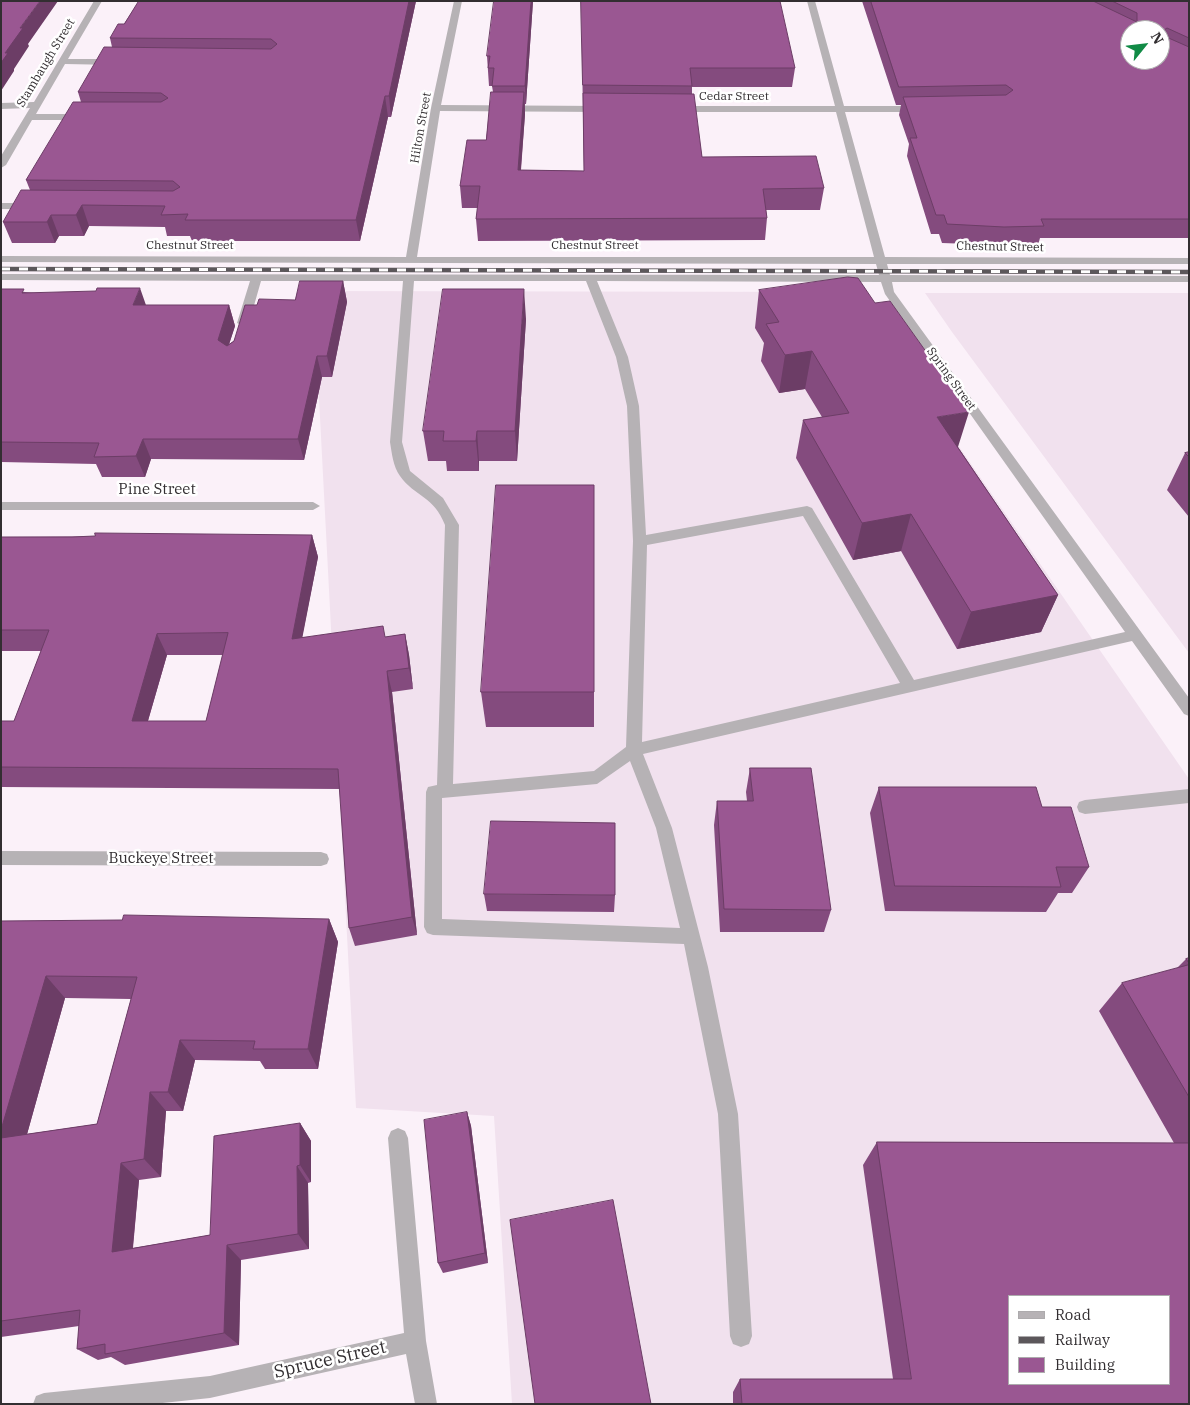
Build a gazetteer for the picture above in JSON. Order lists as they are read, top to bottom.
{
  "streets": {
    "street": [
      "Stambaugh Street",
      "Cedar Street",
      "Hilton Street",
      "Chestnut Street",
      "Spring Street",
      "Pine Street",
      "Buckeye Street",
      "Spruce Street"
    ]
  },
  "crossings": [
    ["Cedar Street", "Spring Street"],
    ["Hilton Street", "Chestnut Street"],
    ["Chestnut Street", "Spring Street"]
  ],
  "legend": ["Road", "Railway", "Building"],
  "north": "top right"
}
